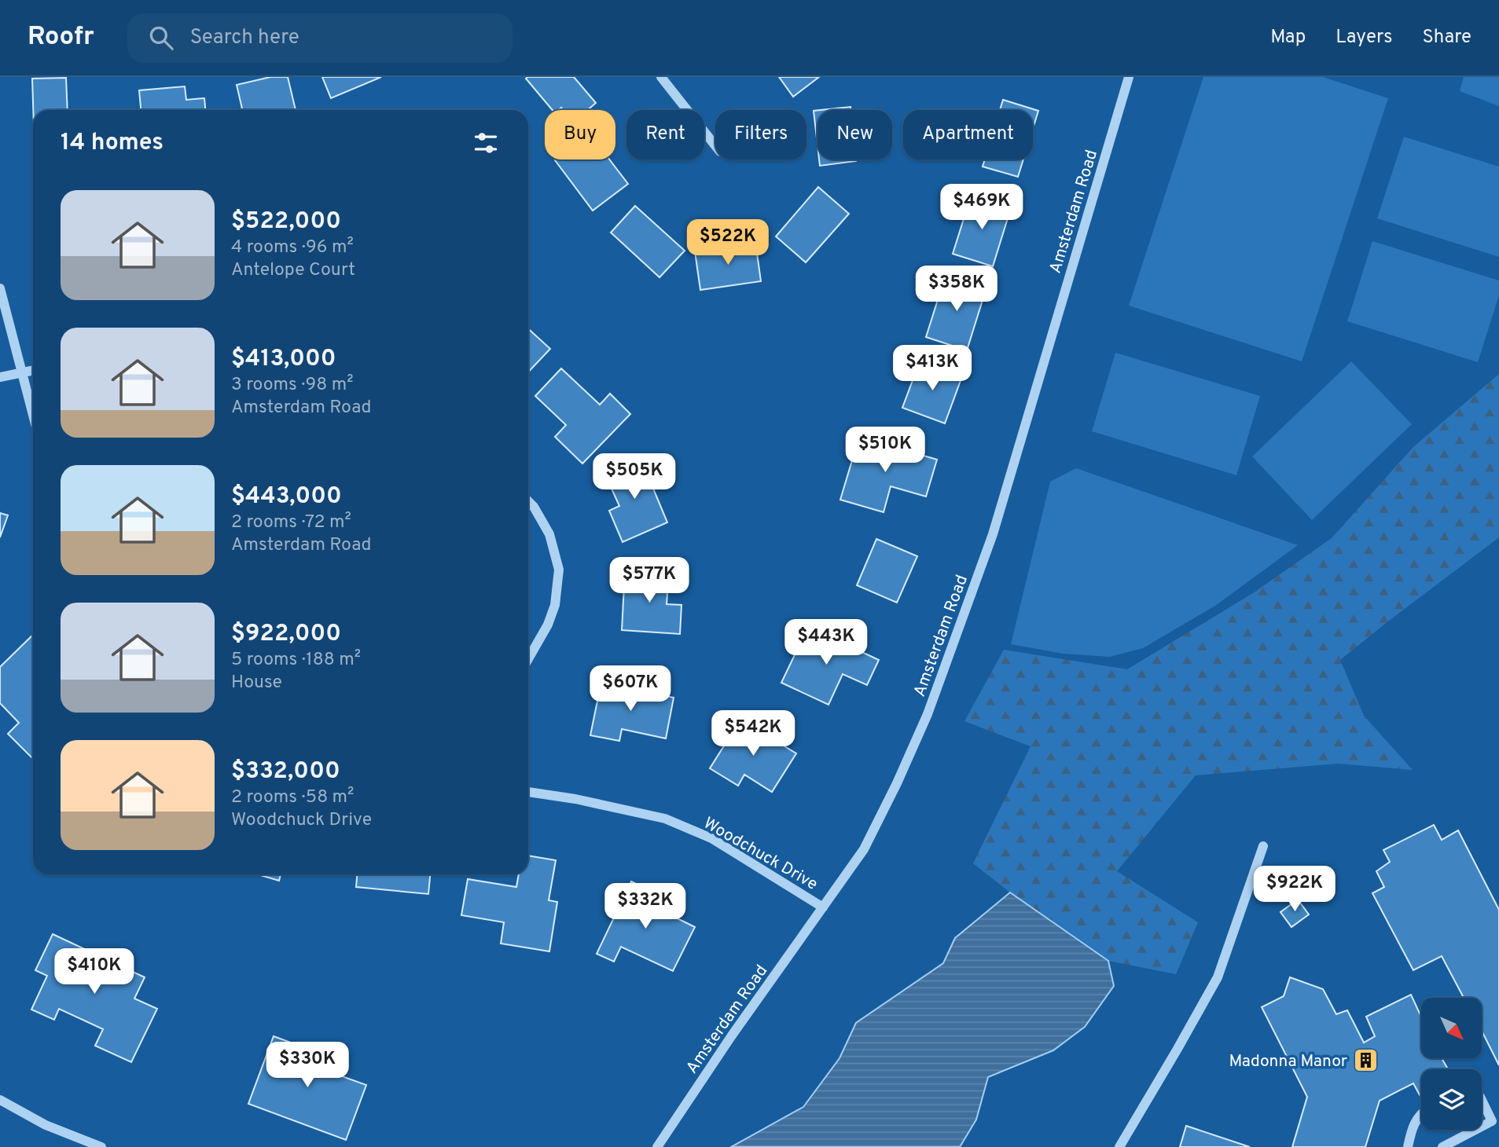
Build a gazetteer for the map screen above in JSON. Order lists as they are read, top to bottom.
{
  "streets": {
    "street": ["Amsterdam Road", "Woodchuck Drive"]
  },
  "crossings": [
    ["Amsterdam Road", "Woodchuck Drive"]
  ],
  "places": {
    "building": ["Madonna Manor"]
  },
  "north": "bottom right",
  "page": {
    "header": "Roofr",
    "search": "Search here",
    "nav": ["Map", "Layers", "Share"],
    "chip": [
      "Buy",
      "Rent",
      "Filters",
      "New",
      "Apartment"
    ],
    "heading": "14 homes",
    "list": [
      {
        "name": "$522,000",
        "note": "4 rooms · 96 m² · Antelope Court"
      },
      {
        "name": "$413,000",
        "note": "3 rooms · 98 m² · Amsterdam Road"
      },
      {
        "name": "$443,000",
        "note": "2 rooms · 72 m² · Amsterdam Road"
      },
      {
        "name": "$922,000",
        "note": "5 rooms · 188 m² · House"
      },
      {
        "name": "$332,000",
        "note": "2 rooms · 58 m² · Woodchuck Drive"
      }
    ],
    "price": [
      "$469K",
      "$522K",
      "$358K",
      "$413K",
      "$510K",
      "$505K",
      "$577K",
      "$443K",
      "$607K",
      "$542K",
      "$922K",
      "$332K",
      "$410K",
      "$330K"
    ]
  }
}
